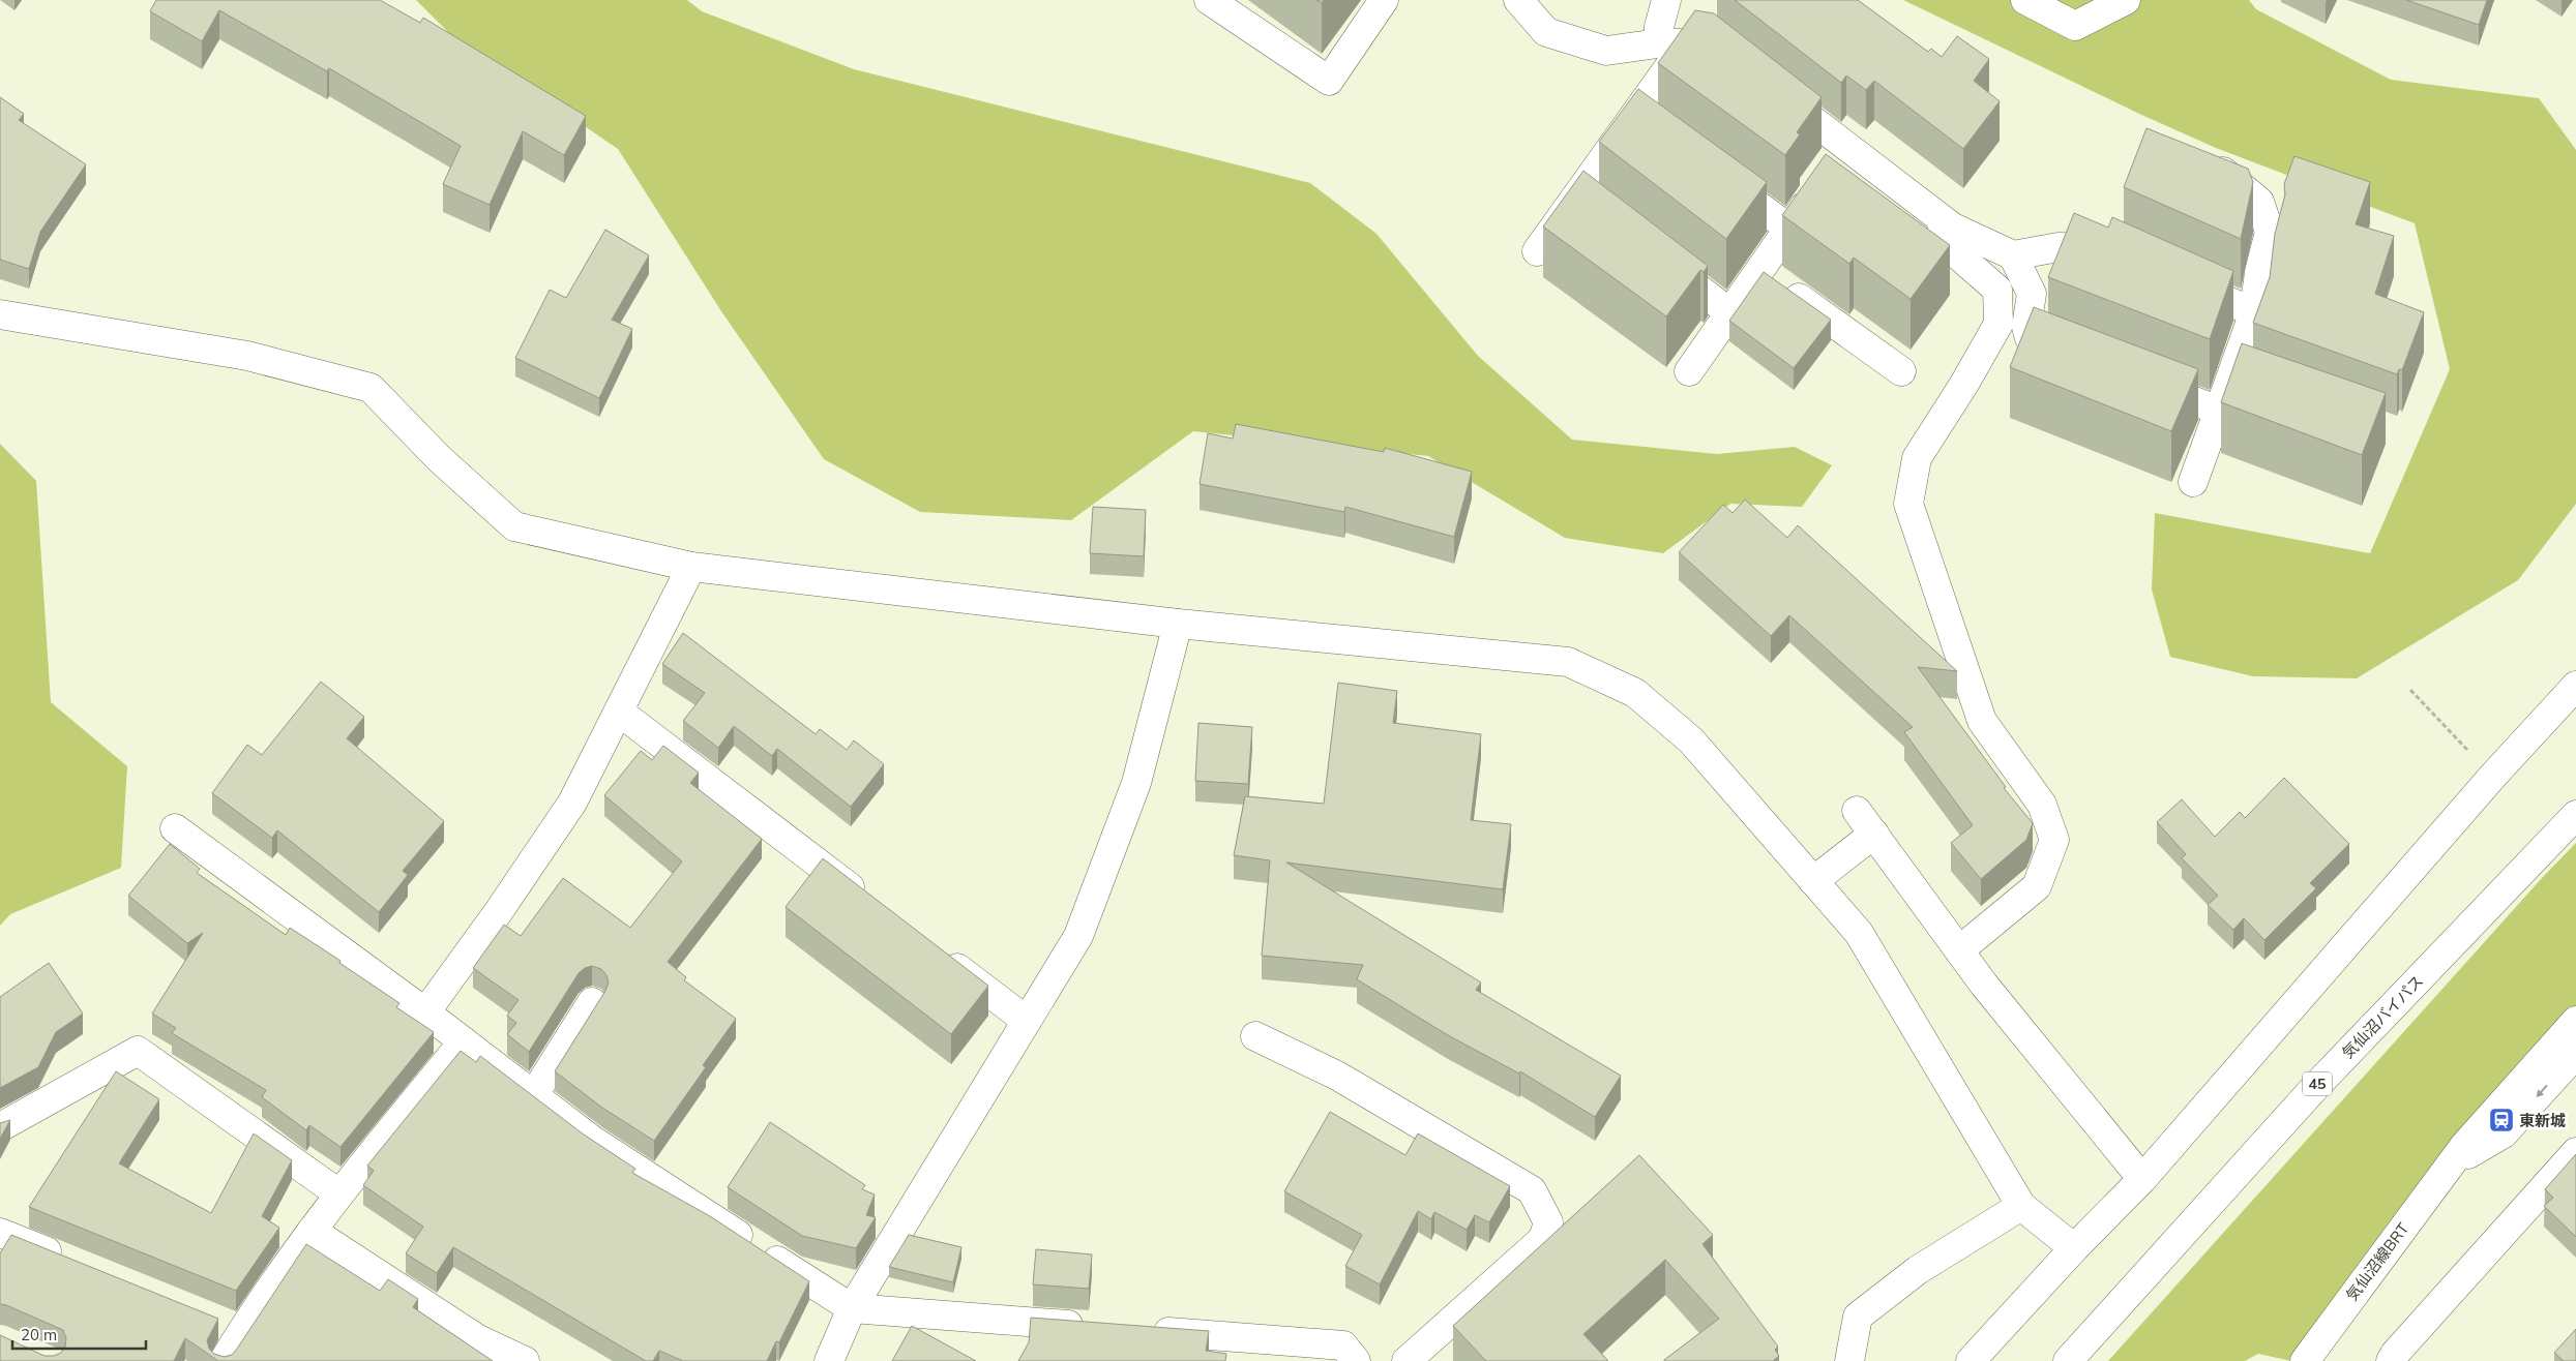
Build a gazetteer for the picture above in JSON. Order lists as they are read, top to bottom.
{
  "streets": {
    "main road": ["気仙沼バイパス", "45", "気仙沼線BRT"]
  },
  "places": {
    "station": ["東新城"]
  },
  "scale_bar": "20 m"
}
